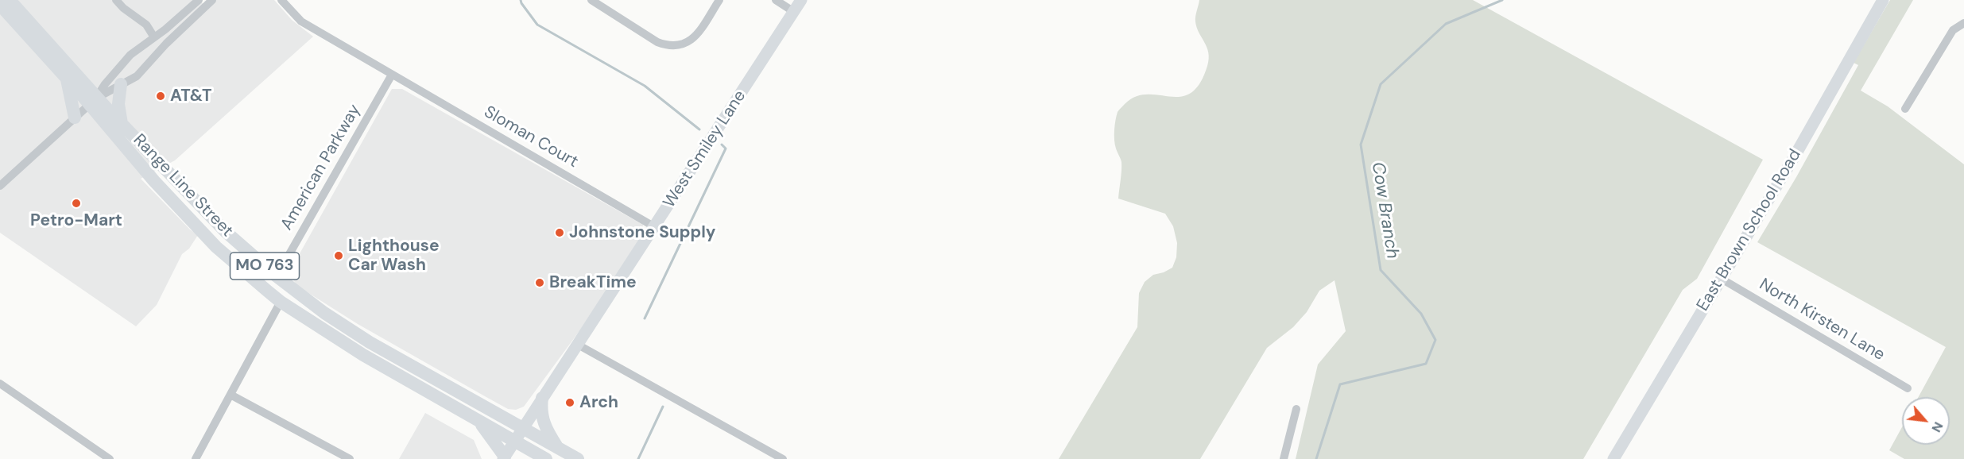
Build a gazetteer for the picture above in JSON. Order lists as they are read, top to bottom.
{
  "streets": {
    "main road": ["Range Line Street", "MO 763"],
    "street": [
      "Sloman Court",
      "West Smiley Lane",
      "American Parkway",
      "East Brown School Road",
      "North Kirsten Lane"
    ]
  },
  "crossings": [
    ["Sloman Court", "West Smiley Lane"],
    ["Sloman Court", "American Parkway"],
    ["West Smiley Lane", "Range Line Street"],
    ["American Parkway", "Range Line Street"],
    ["East Brown School Road", "North Kirsten Lane"]
  ],
  "water": ["Cow Branch"],
  "places": [
    "AT&T",
    "Petro-Mart",
    "Johnstone Supply",
    "Lighthouse Car Wash",
    "BreakTime",
    "Arch"
  ],
  "north": "bottom right"
}
